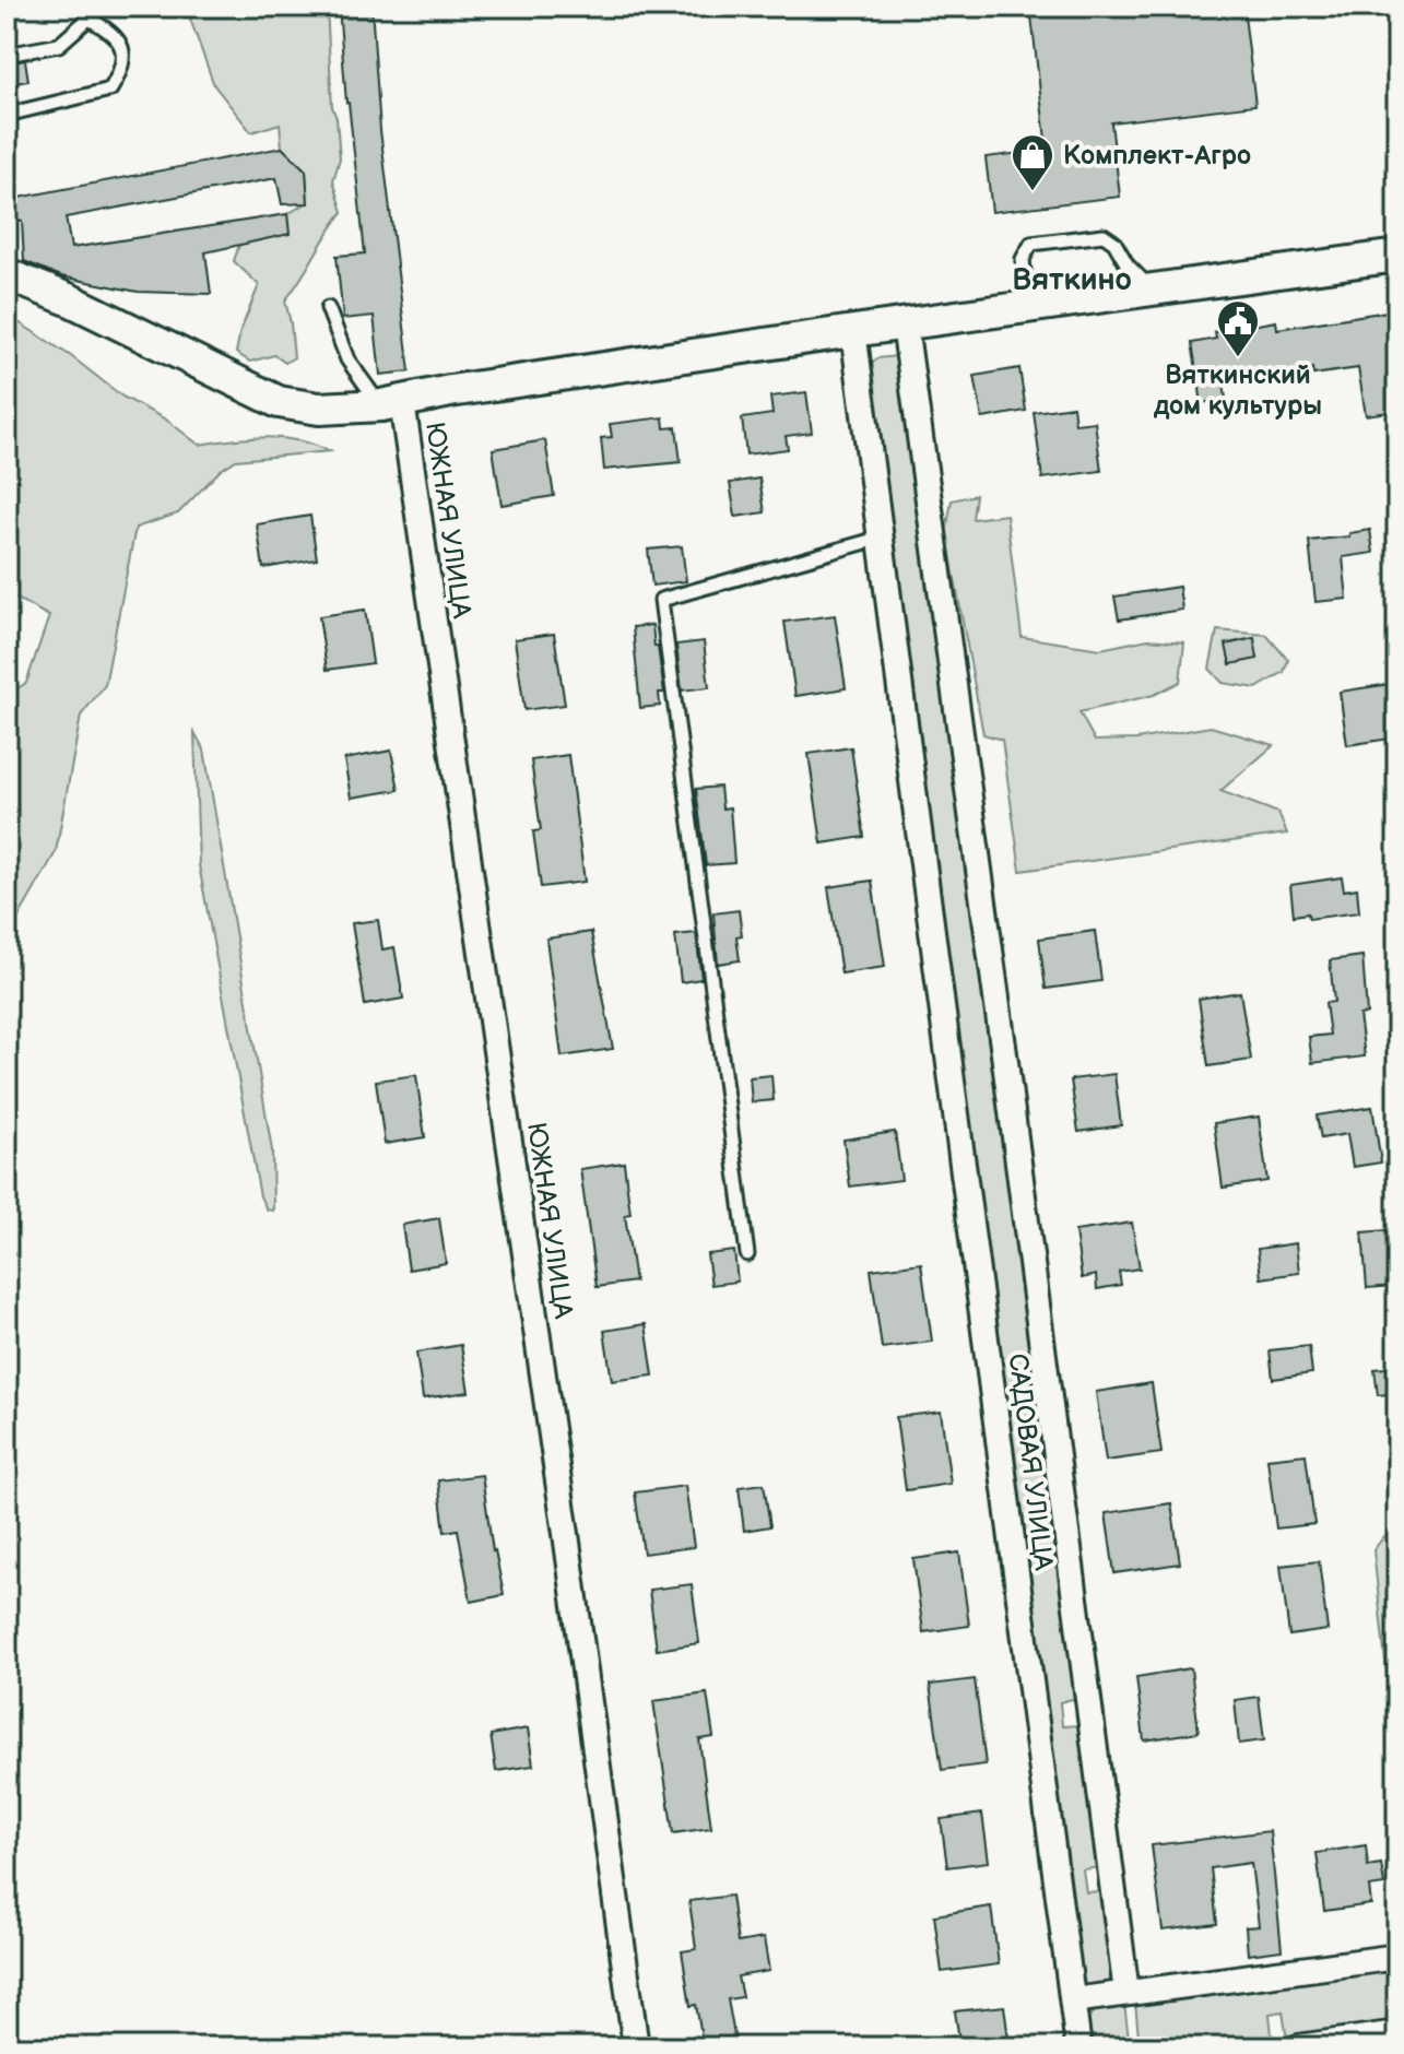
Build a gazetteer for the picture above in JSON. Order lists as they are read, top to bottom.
{
  "streets": {
    "street": ["ЮЖНАЯ УЛИЦА", "САДОВАЯ УЛИЦА"]
  },
  "districts": ["Вяткино"],
  "places": {
    "shop": ["Комплект-Агро"],
    "public building": ["Вяткинский дом культуры"]
  }
}
